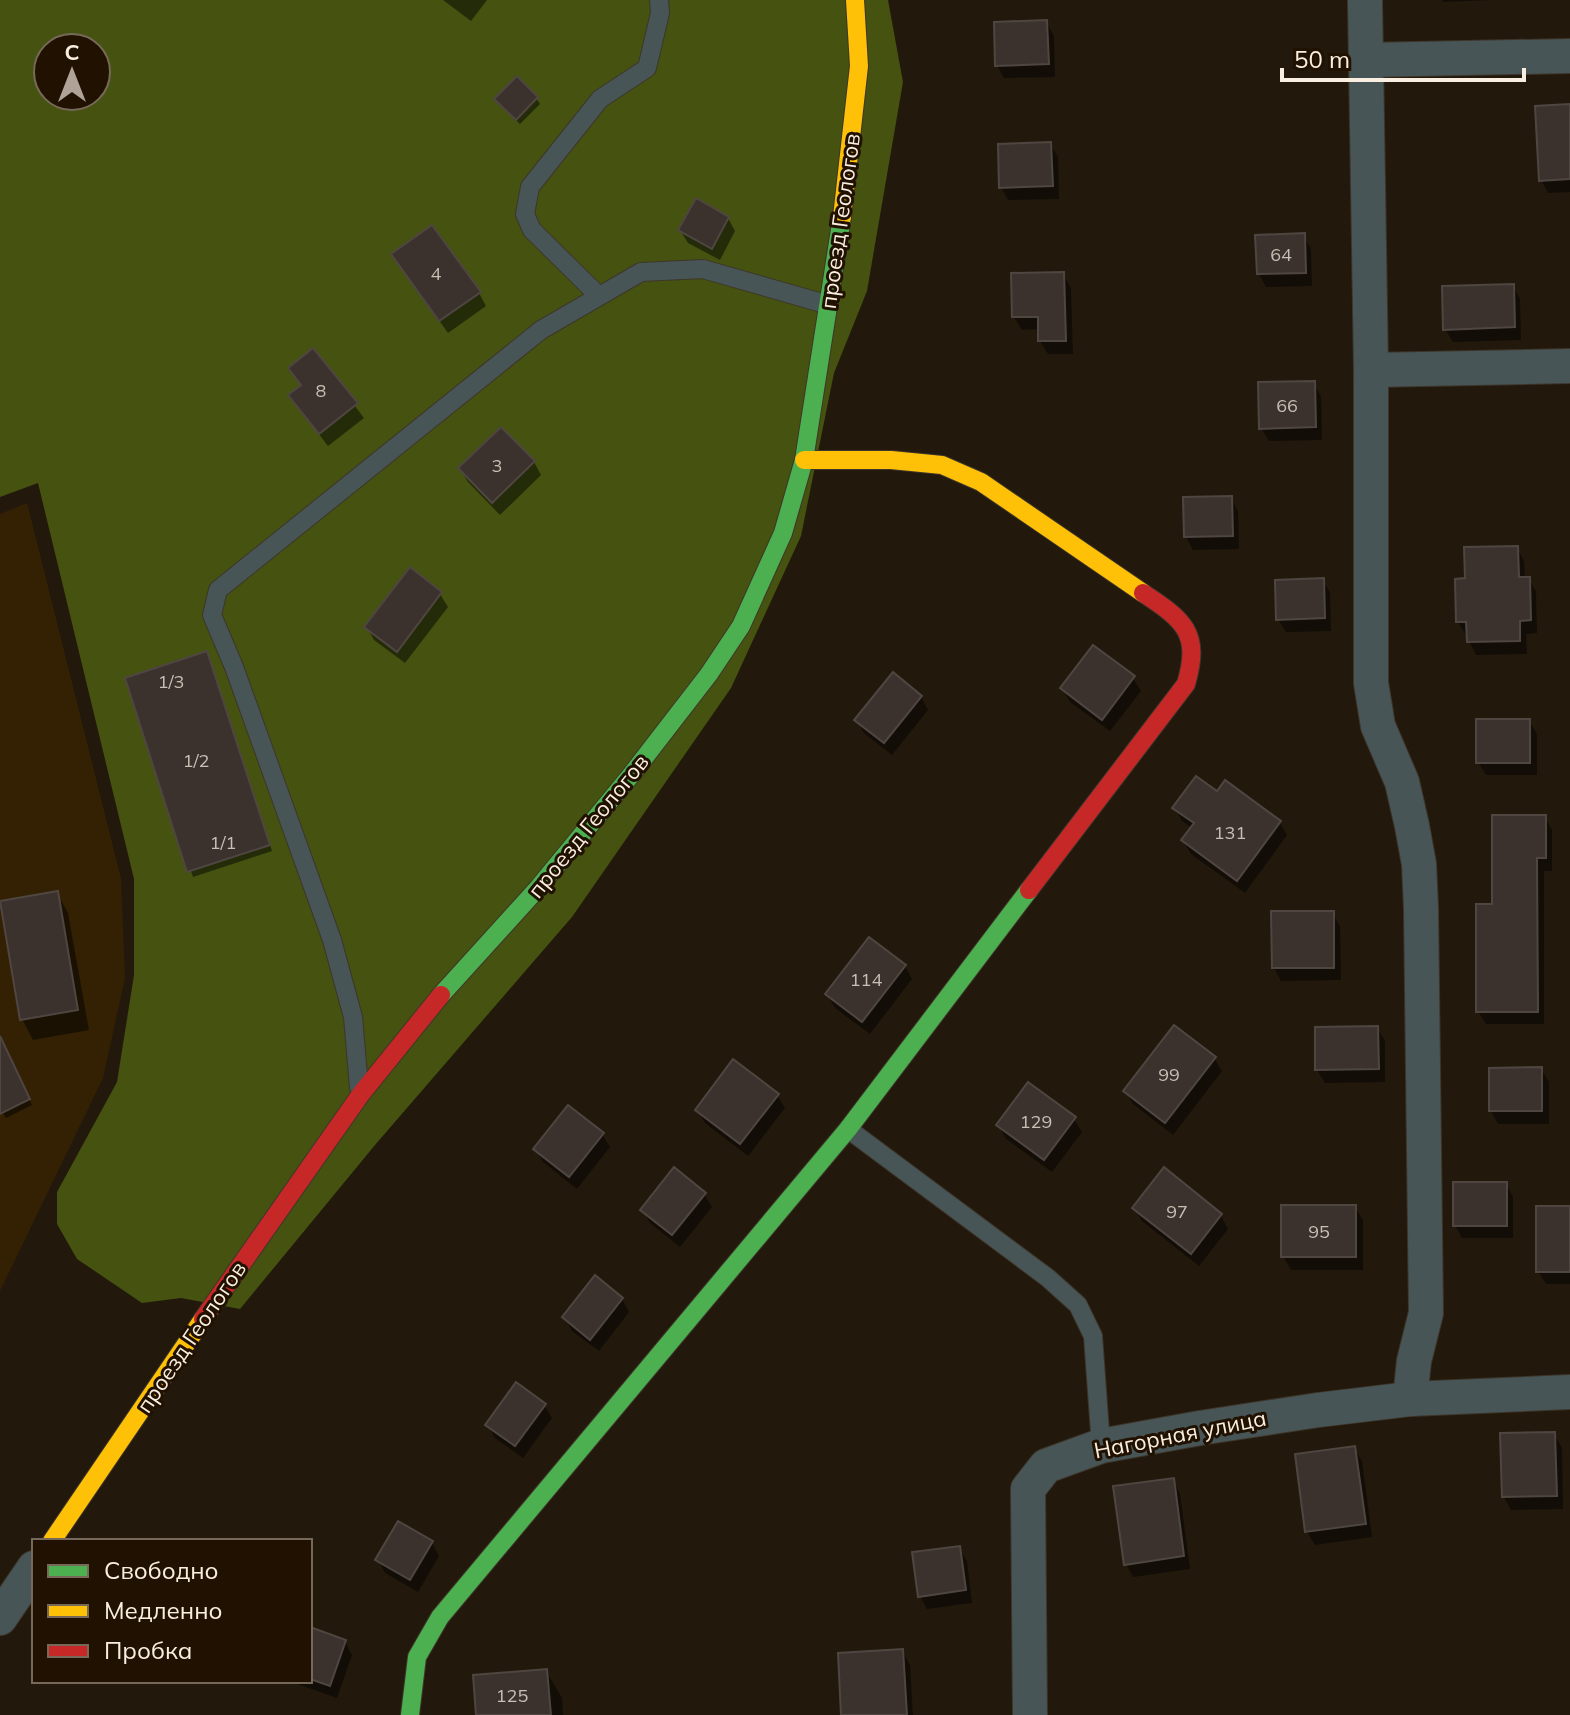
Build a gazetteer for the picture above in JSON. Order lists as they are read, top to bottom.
{
  "streets": {
    "street": ["проезд Геологов", "Нагорная улица"]
  },
  "house_numbers": [
    "64",
    "4",
    "8",
    "66",
    "3",
    "1/3",
    "1/2",
    "131",
    "1/1",
    "114",
    "99",
    "129",
    "97",
    "95",
    "125"
  ],
  "legend": ["Свободно", "Медленно", "Пробка"],
  "scale_bar": "50 m",
  "north": "top"
}
